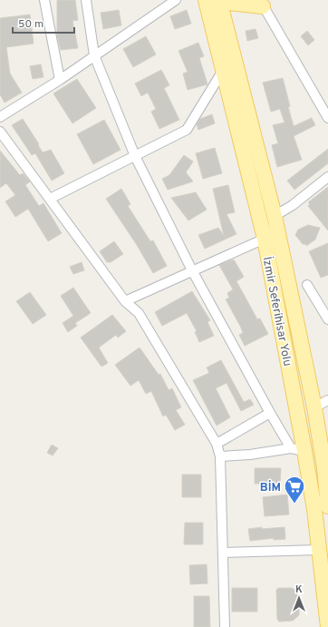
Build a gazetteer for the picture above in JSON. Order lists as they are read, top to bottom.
{
  "streets": {
    "main road": ["İzmir Seferihisar Yolu"]
  },
  "places": {
    "supermarket": ["BİM"]
  },
  "scale_bar": "50 m",
  "north": "top"
}
